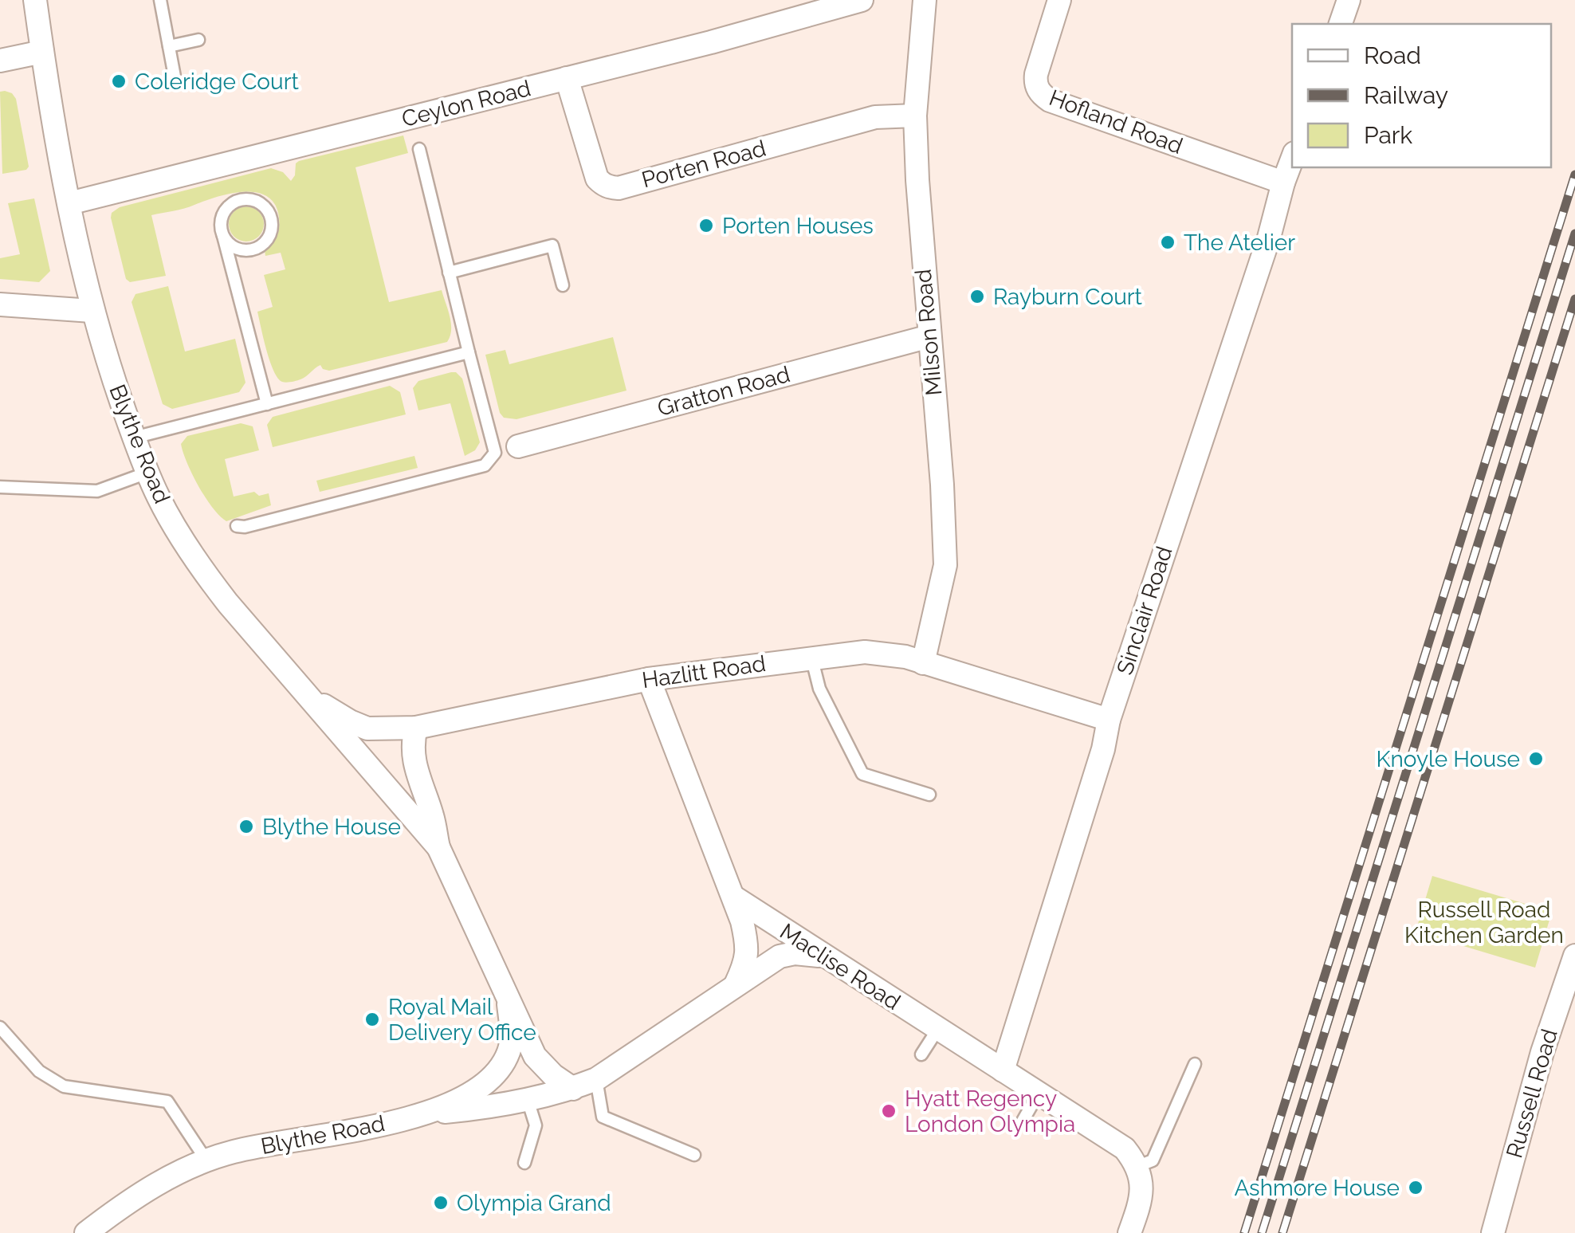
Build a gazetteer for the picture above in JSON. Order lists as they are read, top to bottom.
{
  "streets": {
    "street": [
      "Ceylon Road",
      "Hofland Road",
      "Porten Road",
      "Milson Road",
      "Gratton Road",
      "Blythe Road",
      "Sinclair Road",
      "Hazlitt Road",
      "Maclise Road",
      "Russell Road"
    ]
  },
  "crossings": [
    ["Ceylon Road", "Porten Road"],
    ["Ceylon Road", "Blythe Road"],
    ["Hofland Road", "Sinclair Road"],
    ["Porten Road", "Milson Road"],
    ["Milson Road", "Gratton Road"],
    ["Milson Road", "Hazlitt Road"],
    ["Blythe Road", "Hazlitt Road"],
    ["Sinclair Road", "Hazlitt Road"],
    ["Sinclair Road", "Maclise Road"]
  ],
  "parks": ["Russell Road Kitchen Garden"],
  "places": [
    "Coleridge Court",
    "Porten Houses",
    "The Atelier",
    "Rayburn Court",
    "Knoyle House",
    "Blythe House",
    "Royal Mail Delivery Office",
    "Hyatt Regency London Olympia",
    "Ashmore House",
    "Olympia Grand"
  ],
  "legend": ["Road", "Railway", "Park"]
}
